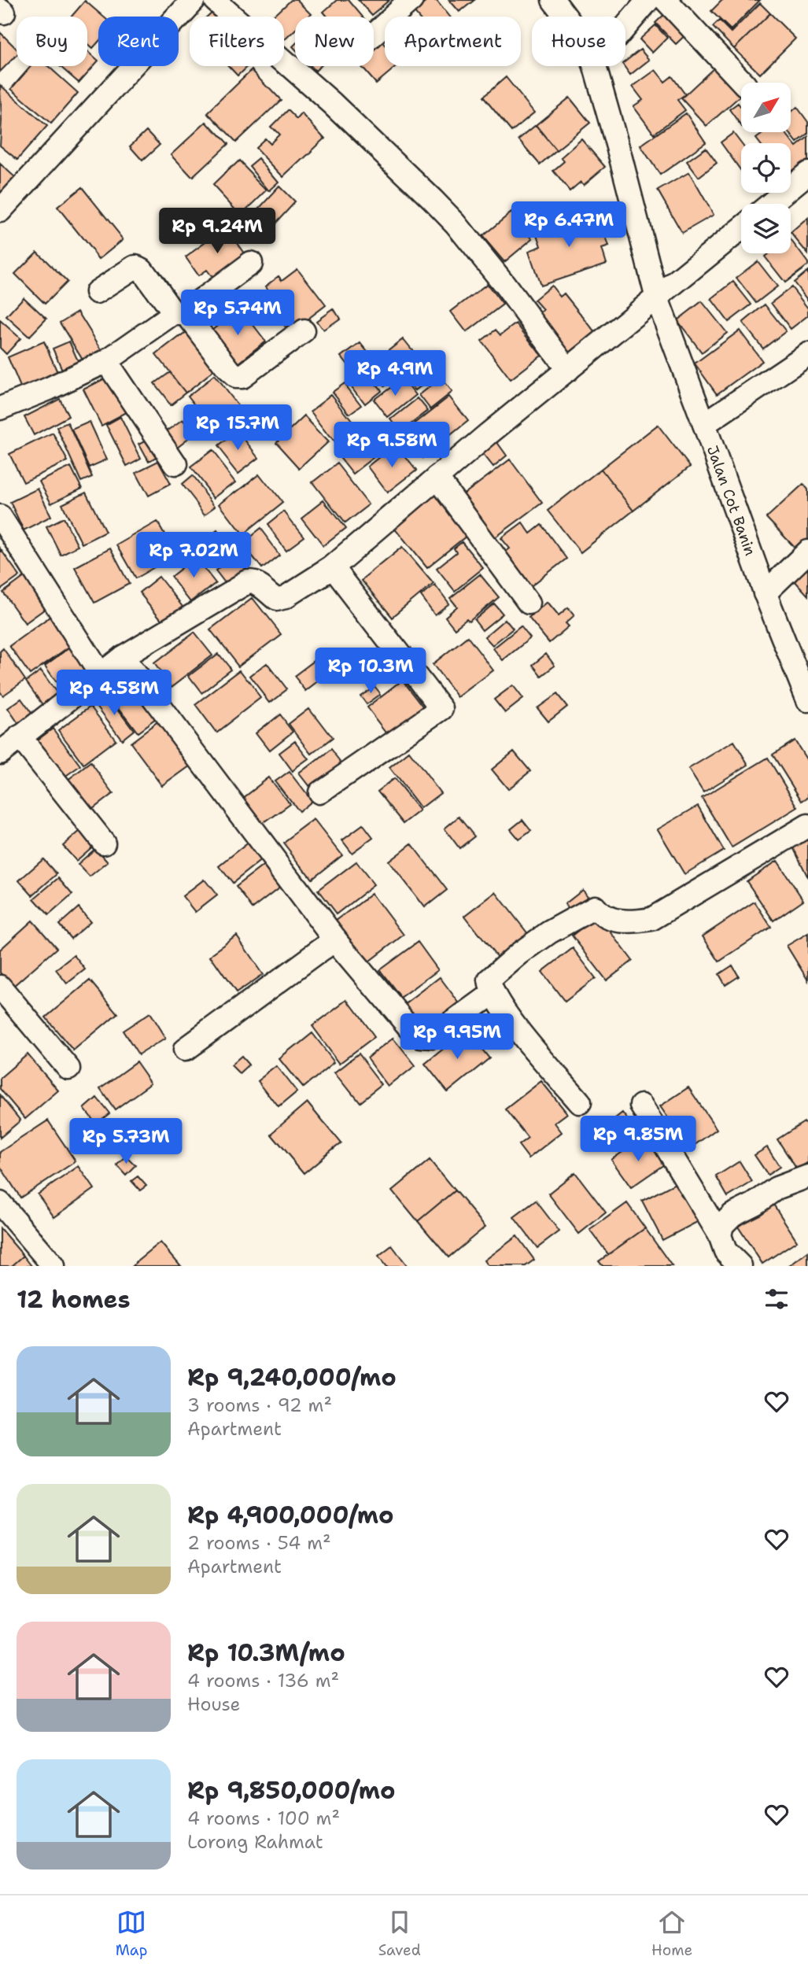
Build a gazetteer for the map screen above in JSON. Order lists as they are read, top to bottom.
{
  "streets": {
    "street": ["Jalan Cot Banin"]
  },
  "north": "top right",
  "page": {
    "chip": [
      "Buy",
      "Rent",
      "Filters",
      "New",
      "Apartment",
      "House"
    ],
    "price": [
      "Rp 6.47M",
      "Rp 9.24M",
      "Rp 5.74M",
      "Rp 4.9M",
      "Rp 15.7M",
      "Rp 9.58M",
      "Rp 7.02M",
      "Rp 10.3M",
      "Rp 4.58M",
      "Rp 9.95M",
      "Rp 9.85M",
      "Rp 5.73M"
    ],
    "heading": "12 homes",
    "list": [
      {
        "name": "Rp 9,240,000/mo",
        "note": "3 rooms · 92 m² · Apartment"
      },
      {
        "name": "Rp 4,900,000/mo",
        "note": "2 rooms · 54 m² · Apartment"
      },
      {
        "name": "Rp 10.3M/mo",
        "note": "4 rooms · 136 m² · House"
      },
      {
        "name": "Rp 9,850,000/mo",
        "note": "4 rooms · 100 m² · Lorong Rahmat"
      }
    ],
    "tabs": ["Map", "Saved", "Home"]
  }
}
